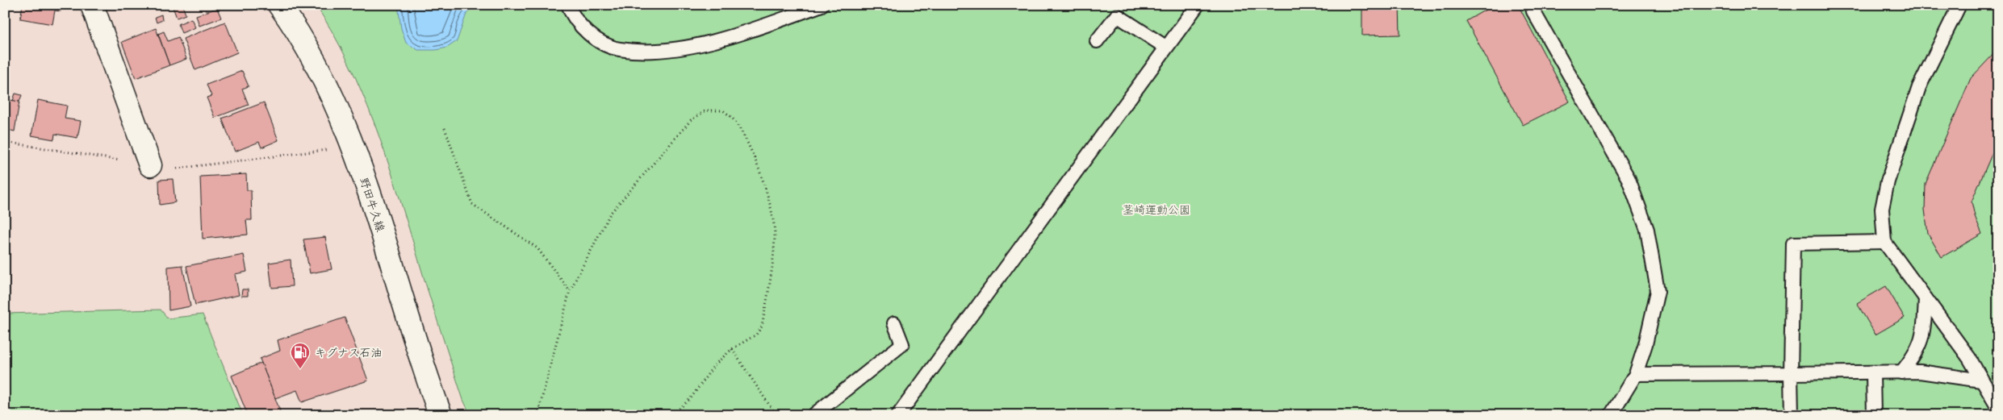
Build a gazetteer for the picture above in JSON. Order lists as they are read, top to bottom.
{
  "streets": {
    "main road": ["野田牛久線"]
  },
  "parks": ["茎崎運動公園"],
  "places": {
    "fuel station": ["キグナス石油"]
  }
}
